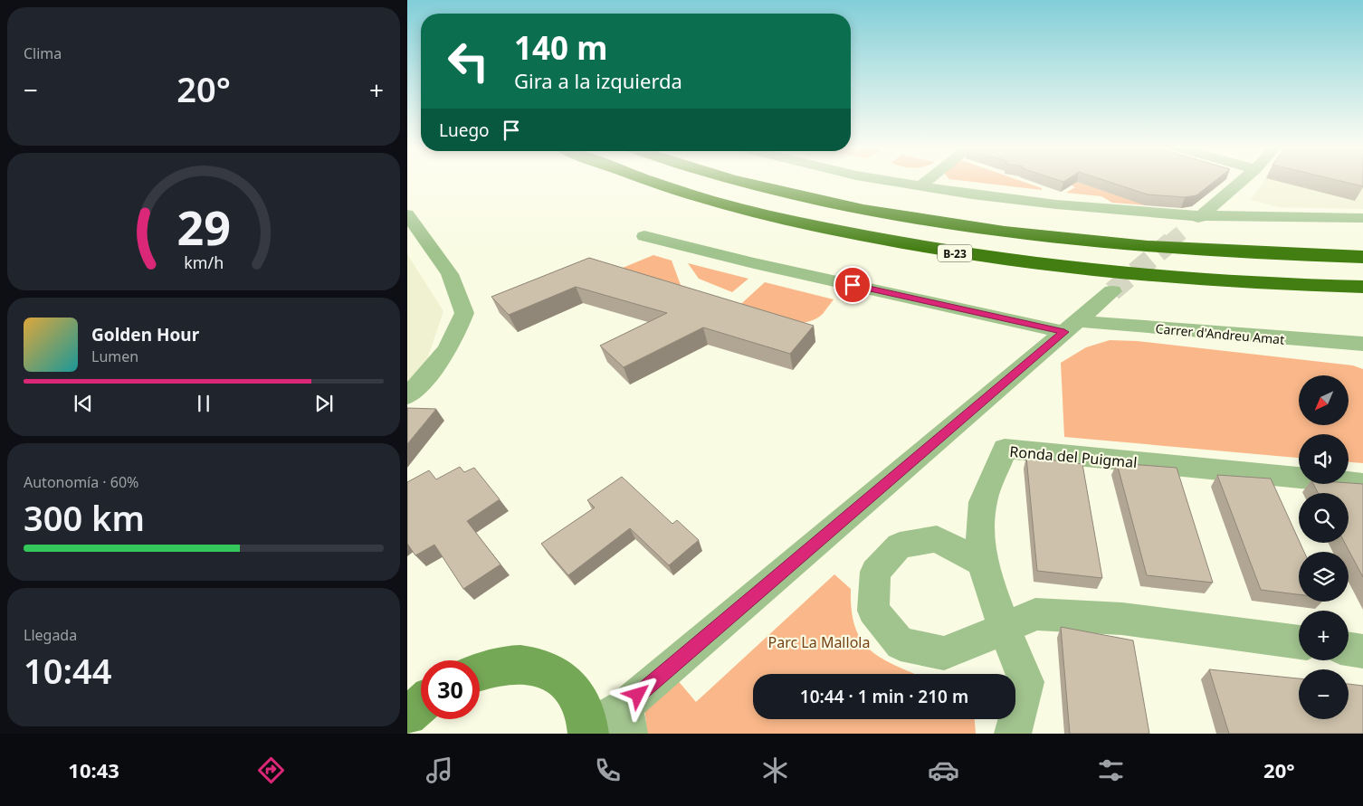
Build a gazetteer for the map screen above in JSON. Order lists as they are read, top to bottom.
{
  "streets": {
    "highway": ["B-23"],
    "street": ["Carrer d'Andreu Amat", "Ronda del Puigmal"]
  },
  "parks": ["Parc La Mallola"],
  "north": "bottom left",
  "page": {
    "tile": [
      "Clima",
      ["Autonomía · 60%", "300 km"],
      ["Llegada", "10:44"]
    ],
    "turn": ["140 m", "Gira a la izquierda"],
    "heat": ["−", "20°", "+"],
    "then": "Luego",
    "song": ["Golden Hour", "Lumen"],
    "map_buttons": ["+", "−"],
    "limit": "30",
    "trip": "10:44 · 1 min · 210 m",
    "tabs": ["10:43", "20°"],
    "gauge": ["29", "km/h"]
  }
}
